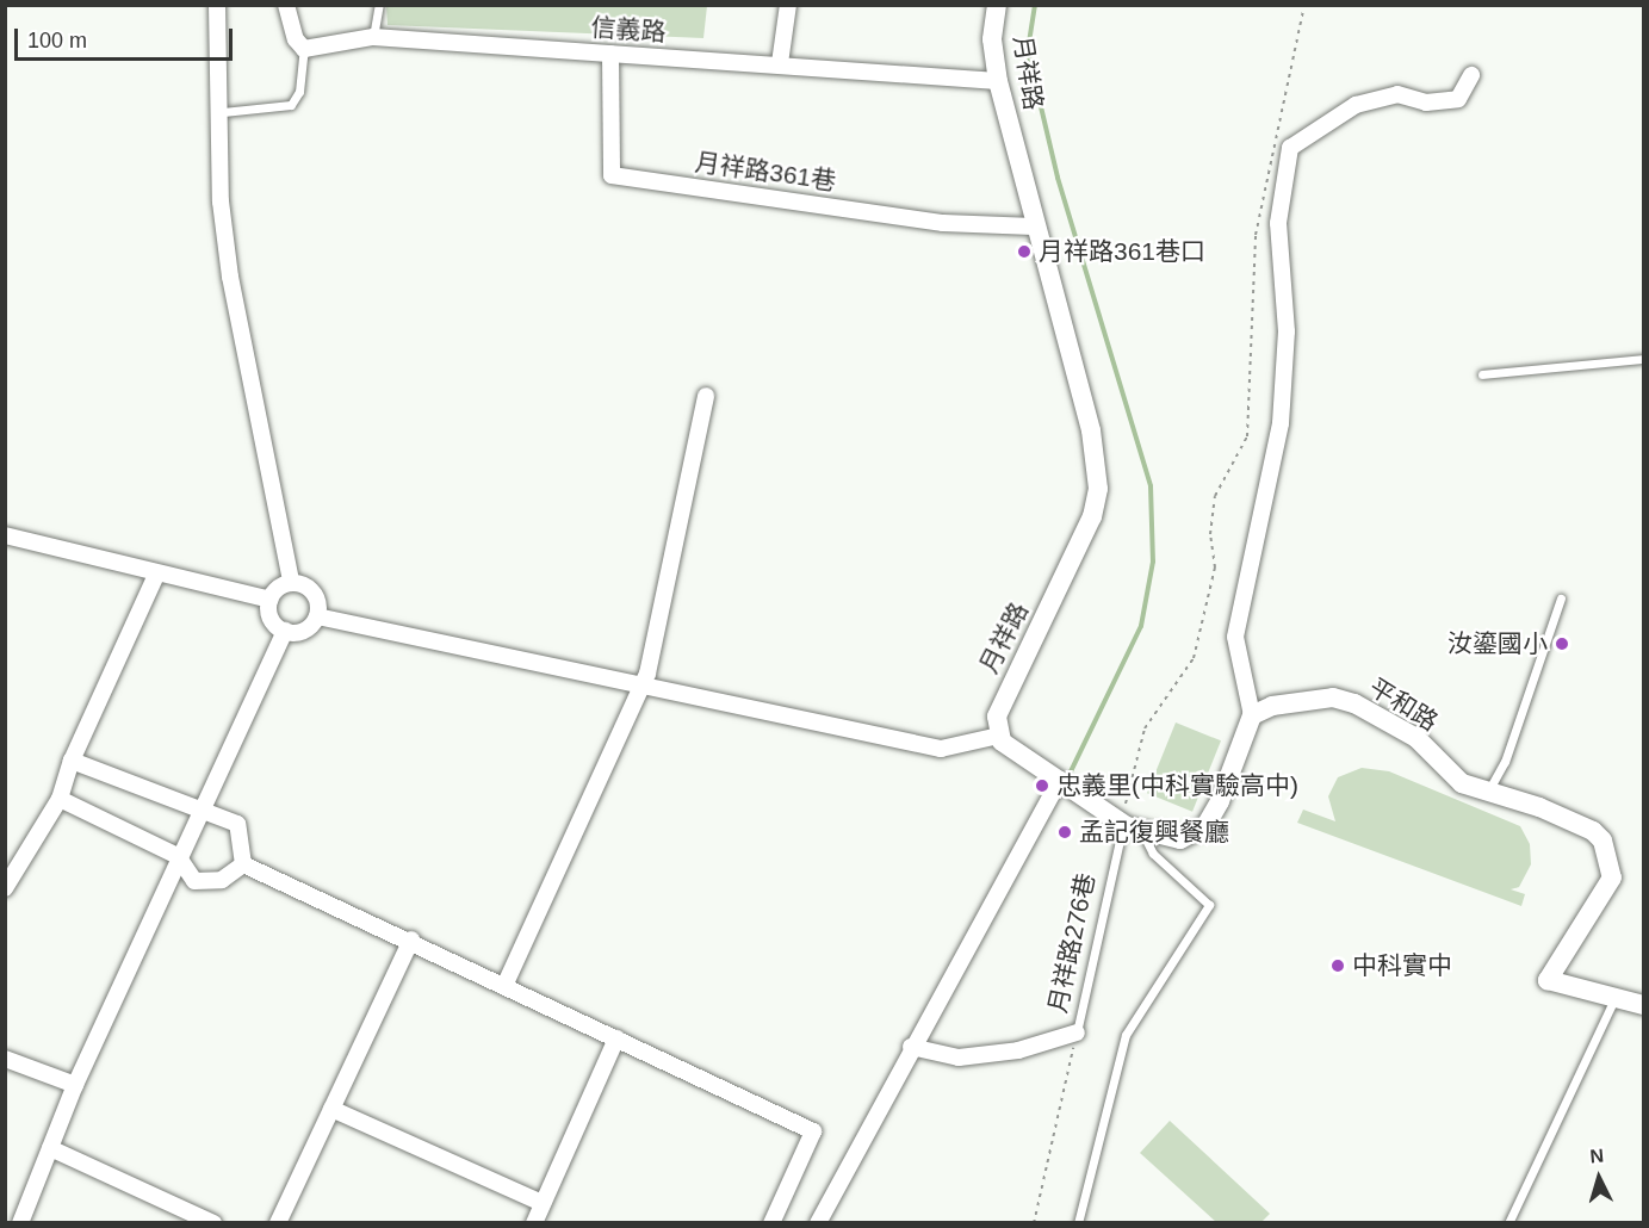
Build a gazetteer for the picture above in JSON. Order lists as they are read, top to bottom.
{
  "streets": {
    "street": [
      "信義路",
      "月祥路",
      "月祥路361巷",
      "平和路",
      "月祥路276巷"
    ]
  },
  "crossings": [
    ["信義路", "月祥路"],
    ["信義路", "月祥路361巷"],
    ["月祥路", "月祥路361巷"]
  ],
  "places": [
    "月祥路361巷口",
    "汝鎏國小",
    "忠義里(中科實驗高中)",
    "孟記復興餐廳",
    "中科實中"
  ],
  "scale_bar": "100 m",
  "north": "top"
}
